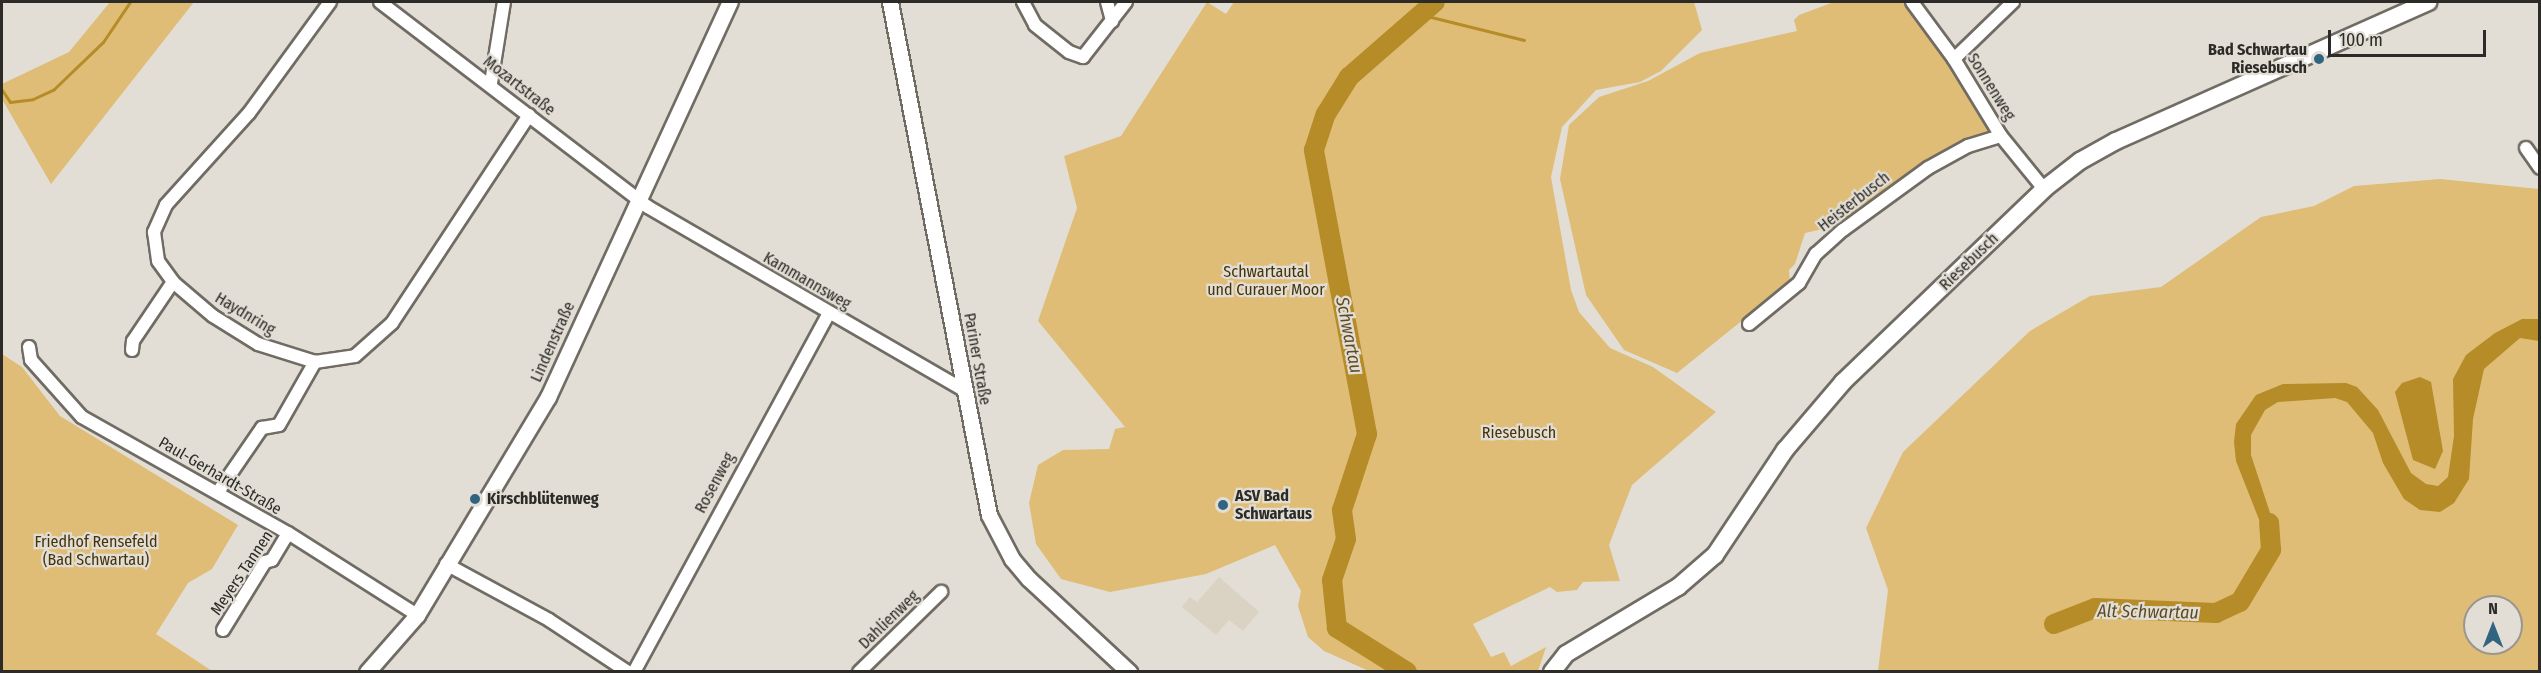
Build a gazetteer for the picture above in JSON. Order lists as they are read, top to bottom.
{
  "streets": {
    "main road": ["Riesebusch"],
    "street": [
      "Mozartstraße",
      "Sonnenweg",
      "Heisterbusch",
      "Kammannsweg",
      "Haydnring",
      "Lindenstraße",
      "Pariner Straße",
      "Paul-Gerhardt-Straße",
      "Rosenweg",
      "Meyers Tannen",
      "Dahlienweg"
    ]
  },
  "crossings": [
    ["Mozartstraße", "Kammannsweg"],
    ["Mozartstraße", "Haydnring"],
    ["Mozartstraße", "Lindenstraße"],
    ["Sonnenweg", "Heisterbusch"],
    ["Sonnenweg", "Riesebusch"],
    ["Kammannsweg", "Lindenstraße"],
    ["Kammannsweg", "Pariner Straße"],
    ["Kammannsweg", "Rosenweg"],
    ["Lindenstraße", "Paul-Gerhardt-Straße"],
    ["Paul-Gerhardt-Straße", "Meyers Tannen"]
  ],
  "water": ["Schwartau", "Alt Schwartau"],
  "parks": ["Schwartautal und Curauer Moor", "Riesebusch", "Friedhof Rensefeld (Bad Schwartau)"],
  "places": ["Bad Schwartau Riesebusch", "Kirschblütenweg", "ASV Bad Schwartaus"],
  "scale_bar": "100 m",
  "north": "top"
}
